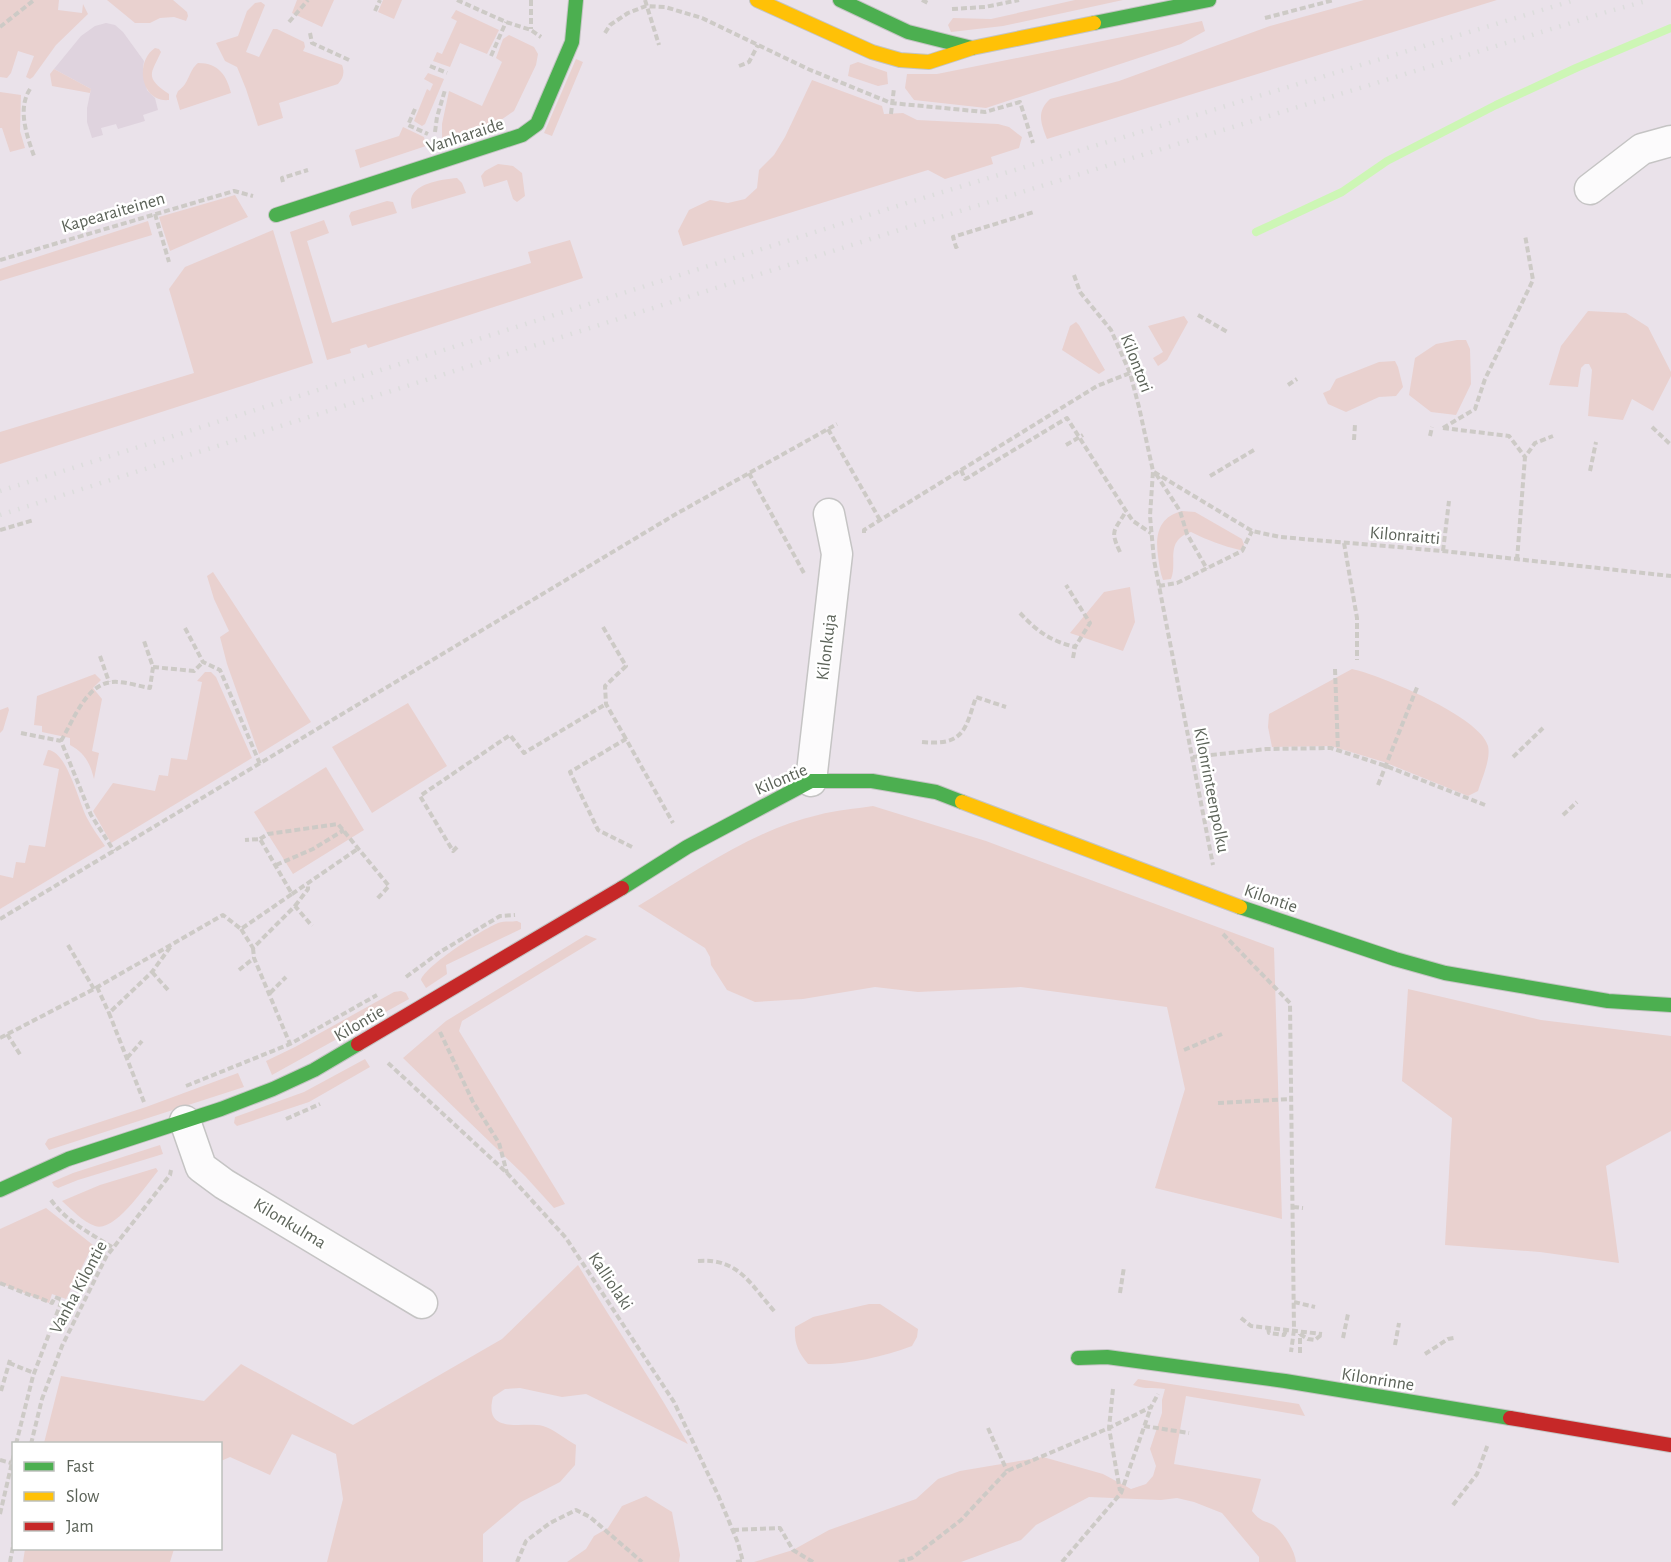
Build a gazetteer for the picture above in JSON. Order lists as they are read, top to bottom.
{
  "streets": {
    "street": [
      "Vanharaide",
      "Kilonkuja",
      "Kilontie",
      "Kilonkulma",
      "Kilonrinne"
    ],
    "path": [
      "Kapearaiteinen",
      "Kilontori",
      "Kilonraitti",
      "Kilonrinteenpolku",
      "Kalliolaki",
      "Vanha Kilontie"
    ]
  },
  "crossings": [
    ["Kilontori", "Kilonraitti"],
    ["Kilontori", "Kilonrinteenpolku"],
    ["Kilonraitti", "Kilonrinteenpolku"],
    ["Kilonkuja", "Kilontie"],
    ["Kilontie", "Kilonrinteenpolku"],
    ["Kilontie", "Kilonkulma"],
    ["Kilonkulma", "Vanha Kilontie"]
  ],
  "legend": ["Fast", "Slow", "Jam"]
}
